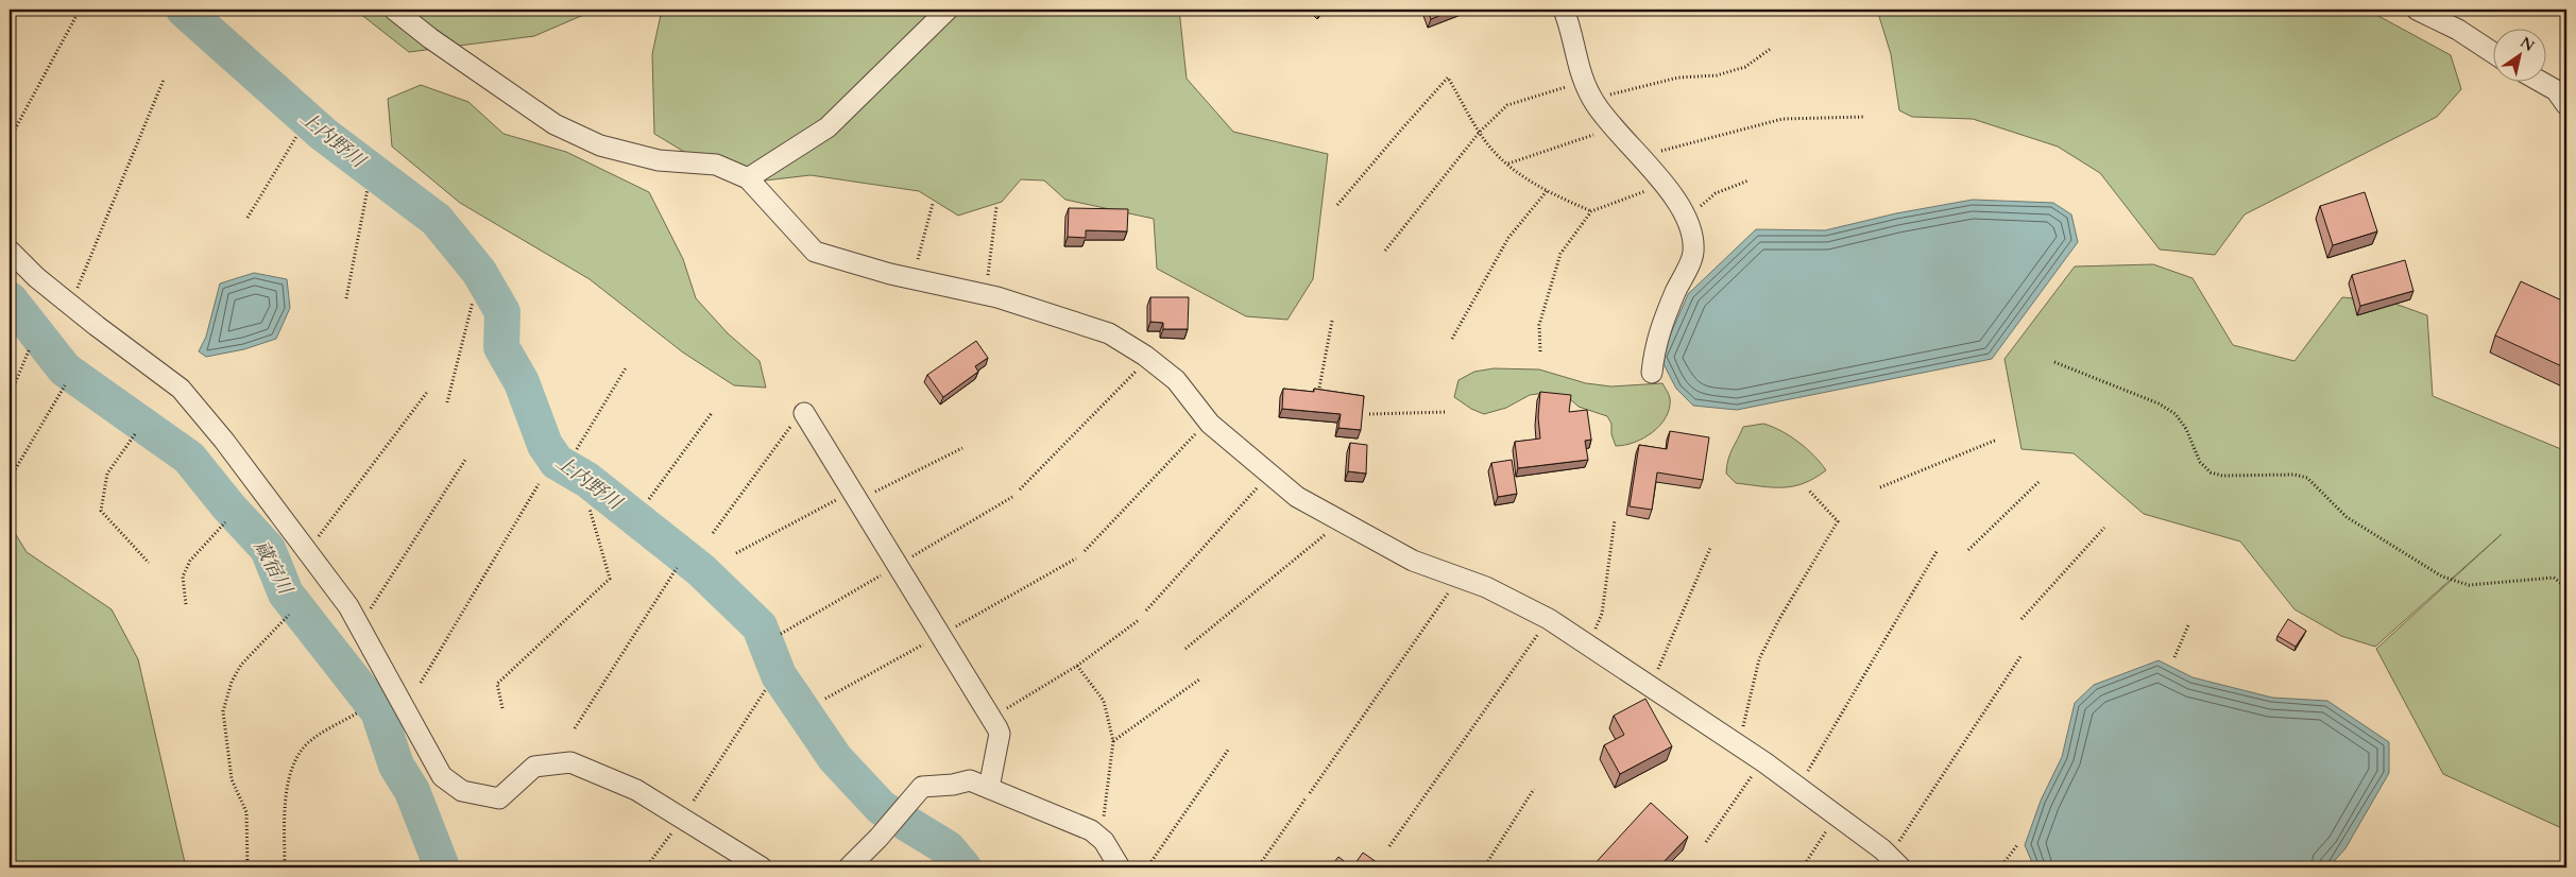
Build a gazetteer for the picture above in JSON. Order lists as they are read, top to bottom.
{
  "water": ["上内野川", "蔵宿川"],
  "north": "top right"
}
